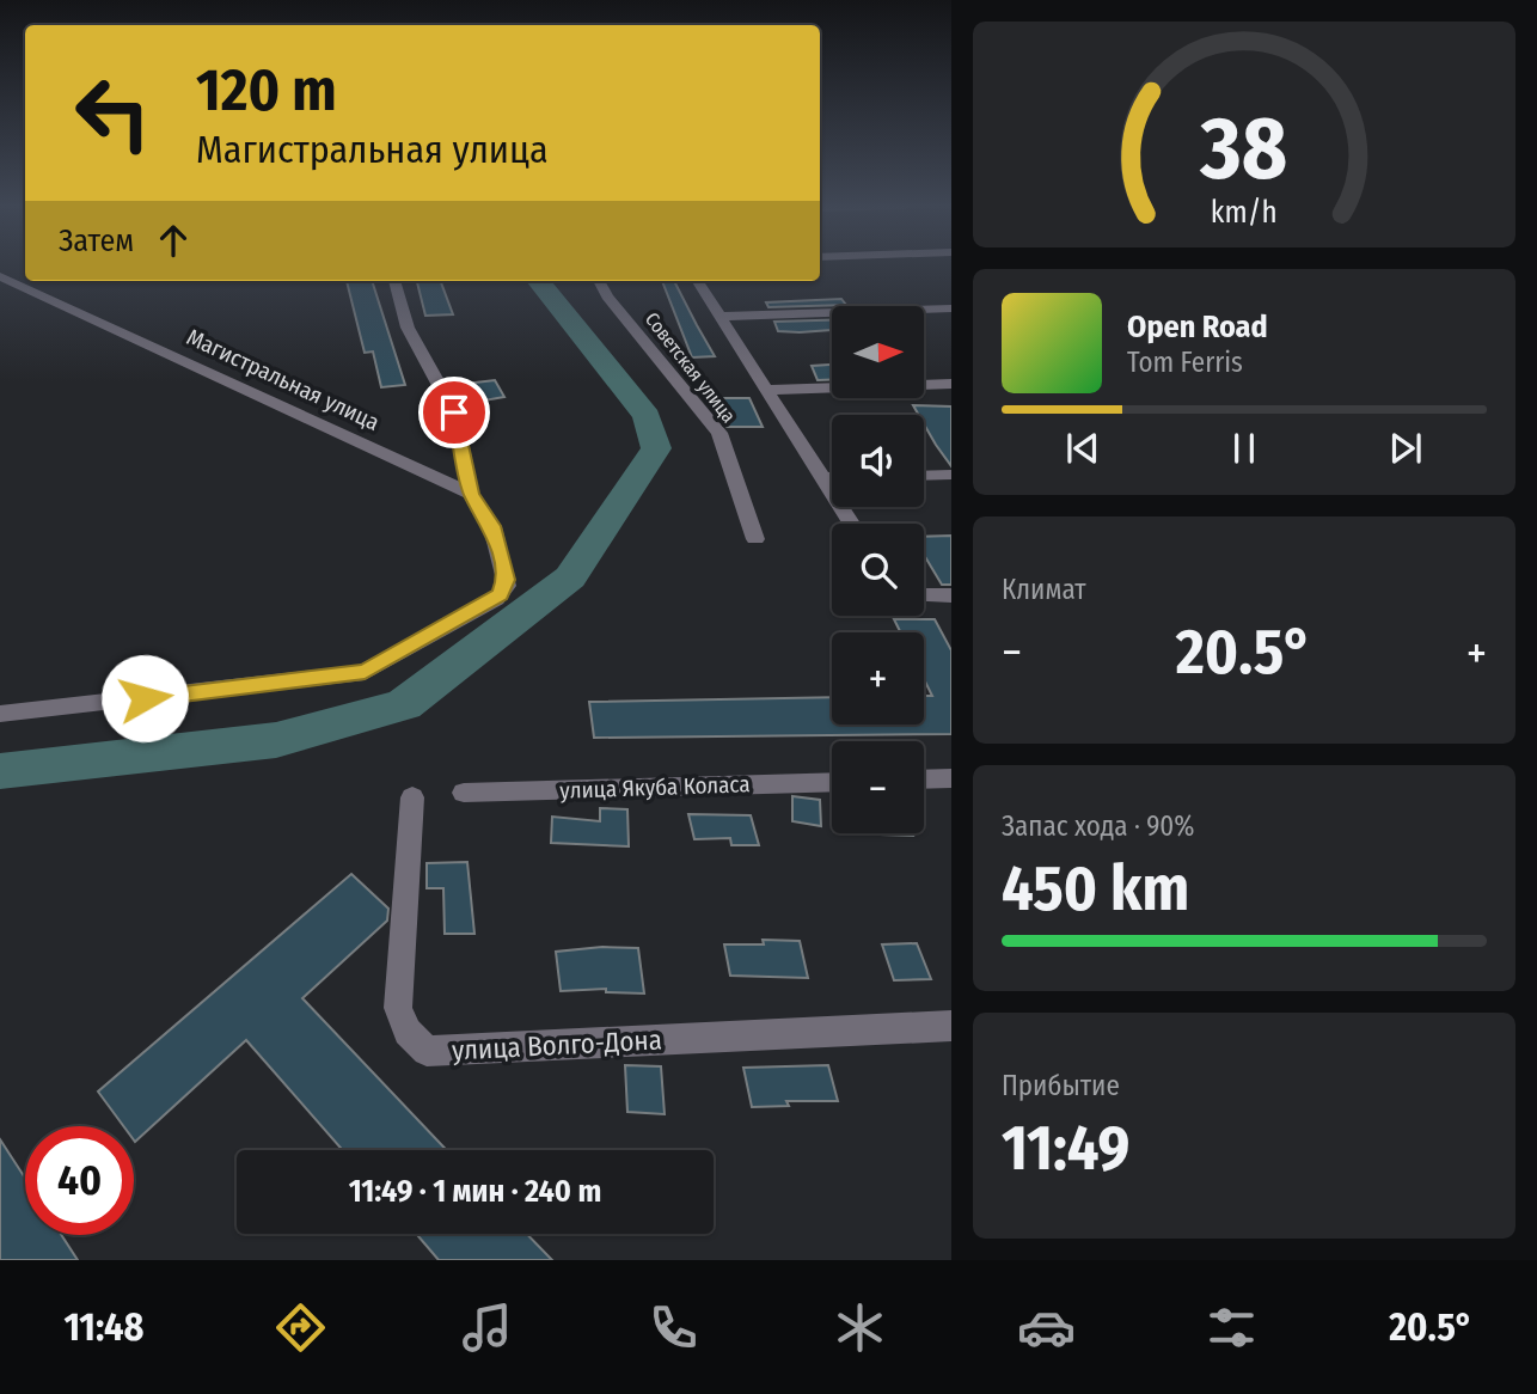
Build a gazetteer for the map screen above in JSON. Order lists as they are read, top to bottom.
{
  "streets": {
    "street": [
      "Советская улица",
      "Магистральная улица",
      "улица Якуба Коласа",
      "улица Волго-Дона"
    ]
  },
  "north": "right",
  "page": {
    "turn": ["120 m", "Магистральная улица"],
    "then": "Затем",
    "song": ["Open Road", "Tom Ferris"],
    "map_buttons": ["+", "−"],
    "tile": [
      "Климат",
      ["Запас хода · 90%", "450 km"],
      ["Прибытие", "11:49"]
    ],
    "heat": ["−", "20.5°", "+"],
    "limit": "40",
    "trip": "11:49 · 1 мин · 240 m",
    "tabs": ["11:48", "20.5°"],
    "gauge": ["38", "km/h"]
  }
}
